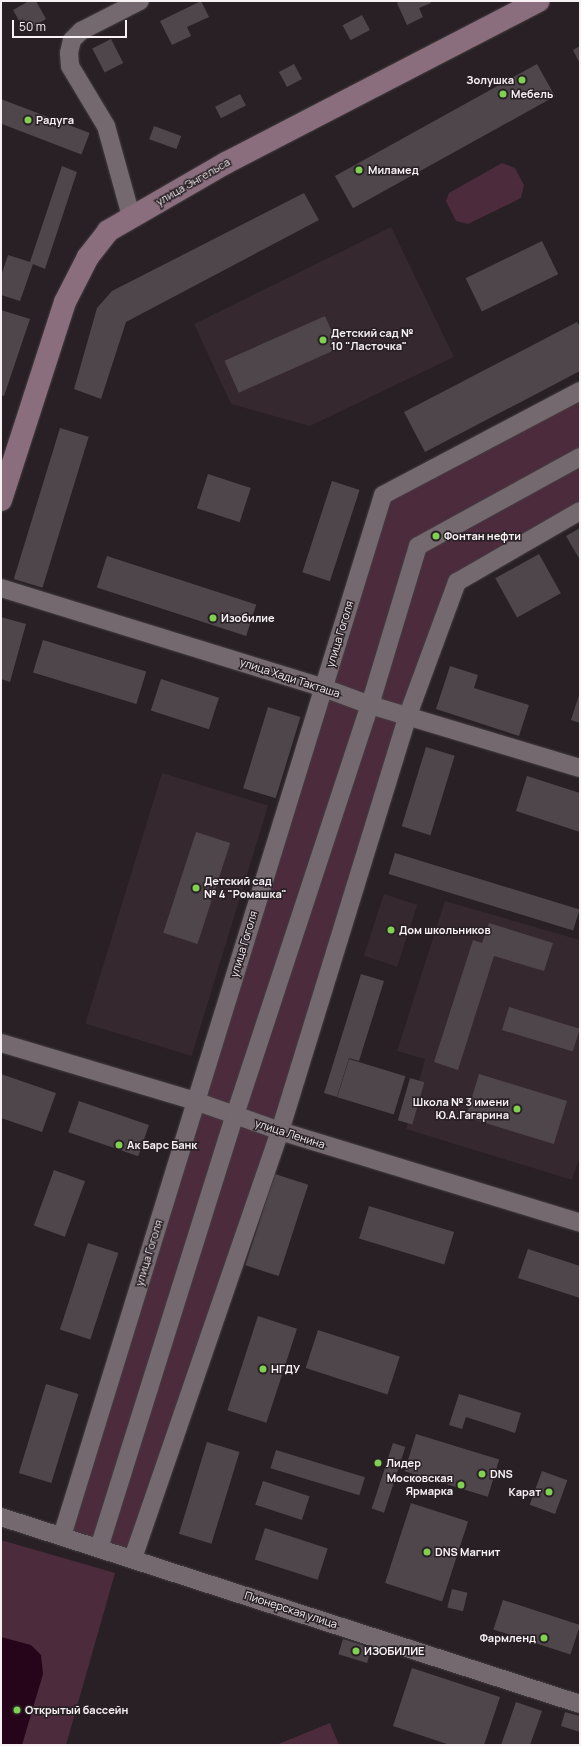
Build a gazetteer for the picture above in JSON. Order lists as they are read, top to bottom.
{
  "streets": {
    "street": [
      "улица Энгельса",
      "улица Гоголя",
      "улица Хади Такташа",
      "улица Ленина",
      "Пионерская улица"
    ]
  },
  "crossings": [
    ["улица Гоголя", "улица Хади Такташа"],
    ["улица Гоголя", "улица Ленина"],
    ["улица Гоголя", "Пионерская улица"]
  ],
  "places": [
    "Золушка",
    "Мебель",
    "Радуга",
    "Миламед",
    "Детский сад № 10 \"Ласточка\"",
    "Фонтан нефти",
    "Изобилие",
    "Детский сад № 4 \"Ромашка\"",
    "Дом школьников",
    "Школа № 3 имени Ю.А.Гагарина",
    "Ак Барс Банк",
    "НГДУ",
    "Лидер",
    "DNS",
    "Московская Ярмарка",
    "Карат",
    "DNS Магнит",
    "Фармленд",
    "ИЗОБИЛИЕ",
    "Открытый бассейн"
  ],
  "scale_bar": "50 m"
}
